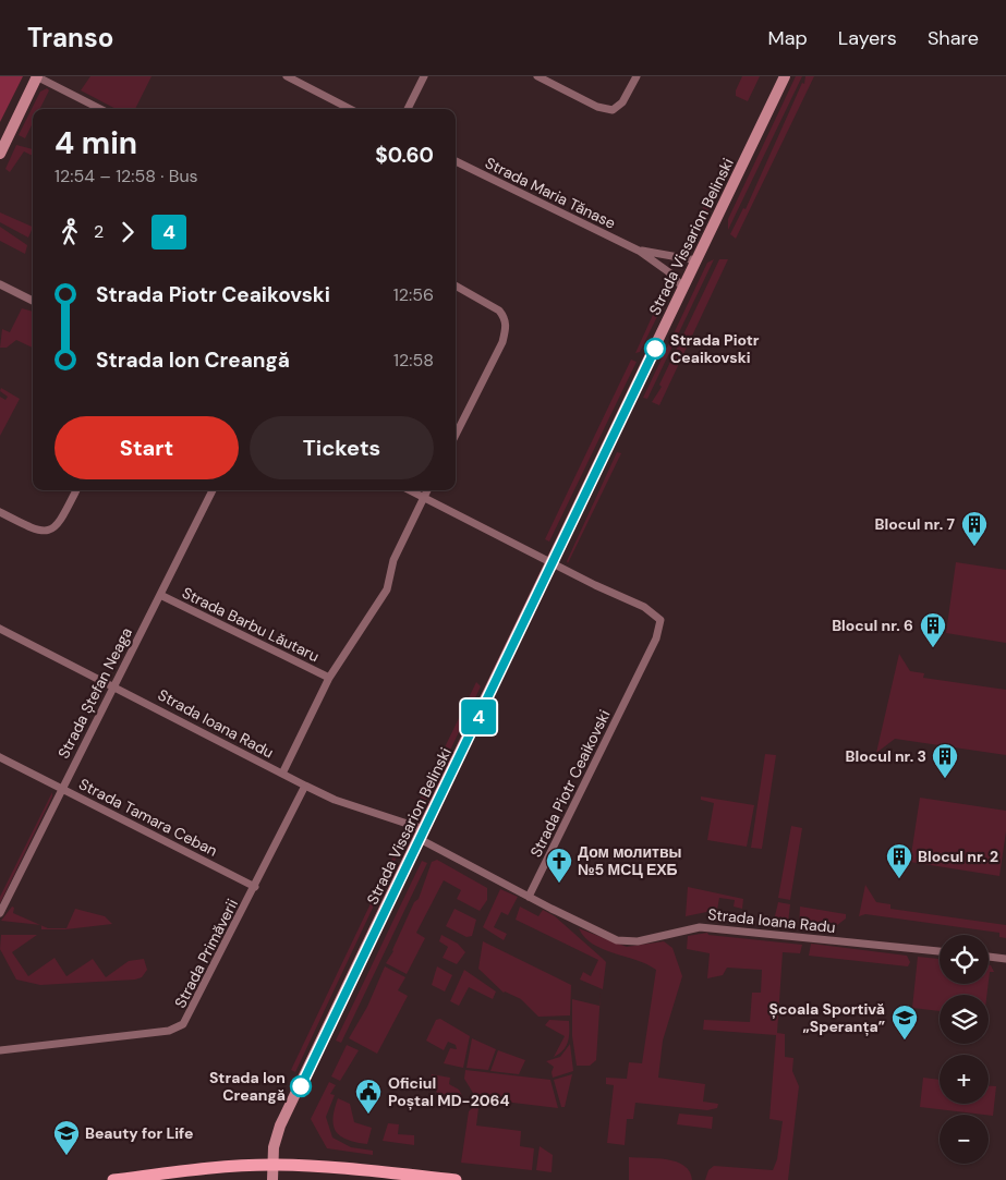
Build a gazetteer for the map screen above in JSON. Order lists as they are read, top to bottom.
{
  "streets": {
    "main road": ["Strada Vissarion Belinski"],
    "street": [
      "Strada Maria Tănase",
      "Strada Barbu Lăutaru",
      "Strada Ștefan Neaga",
      "Strada Ioana Radu",
      "Strada Piotr Ceaikovski",
      "Strada Tamara Ceban",
      "Strada Primăverii"
    ]
  },
  "crossings": [
    ["Strada Maria Tănase", "Strada Vissarion Belinski"],
    ["Strada Vissarion Belinski", "Strada Ioana Radu"],
    ["Strada Vissarion Belinski", "Strada Piotr Ceaikovski"],
    ["Strada Barbu Lăutaru", "Strada Ștefan Neaga"],
    ["Strada Barbu Lăutaru", "Strada Ioana Radu"],
    ["Strada Barbu Lăutaru", "Strada Piotr Ceaikovski"],
    ["Strada Ștefan Neaga", "Strada Ioana Radu"],
    ["Strada Ștefan Neaga", "Strada Tamara Ceban"],
    ["Strada Ioana Radu", "Strada Piotr Ceaikovski"],
    ["Strada Ioana Radu", "Strada Primăverii"],
    ["Strada Tamara Ceban", "Strada Primăverii"]
  ],
  "places": {
    "other": ["Strada Piotr Ceaikovski", "Strada Ion Creangă"],
    "building": [
      "Blocul nr. 7",
      "Blocul nr. 6",
      "Blocul nr. 3",
      "Blocul nr. 2"
    ],
    "church": ["Дом молитвы №5 МСЦ ЕХБ"],
    "school or university": ["Școala Sportivă „Speranța”", "Beauty for Life"],
    "public building": ["Oficiul Poștal MD-2064"]
  },
  "lines": ["bus line 4"],
  "page": {
    "header": "Transo",
    "nav": ["Map", "Layers", "Share"],
    "on_map": "4",
    "heading": ["4 min", "12:54 – 12:58 · Bus", "$0.60"],
    "legs": ["2", "4"],
    "list": [
      {
        "name": "Strada Piotr Ceaikovski",
        "value": "12:56"
      },
      {
        "name": "Strada Ion Creangă",
        "value": "12:58"
      }
    ],
    "buttons": ["Start", "Tickets"],
    "map_buttons": ["+", "−"]
  }
}
